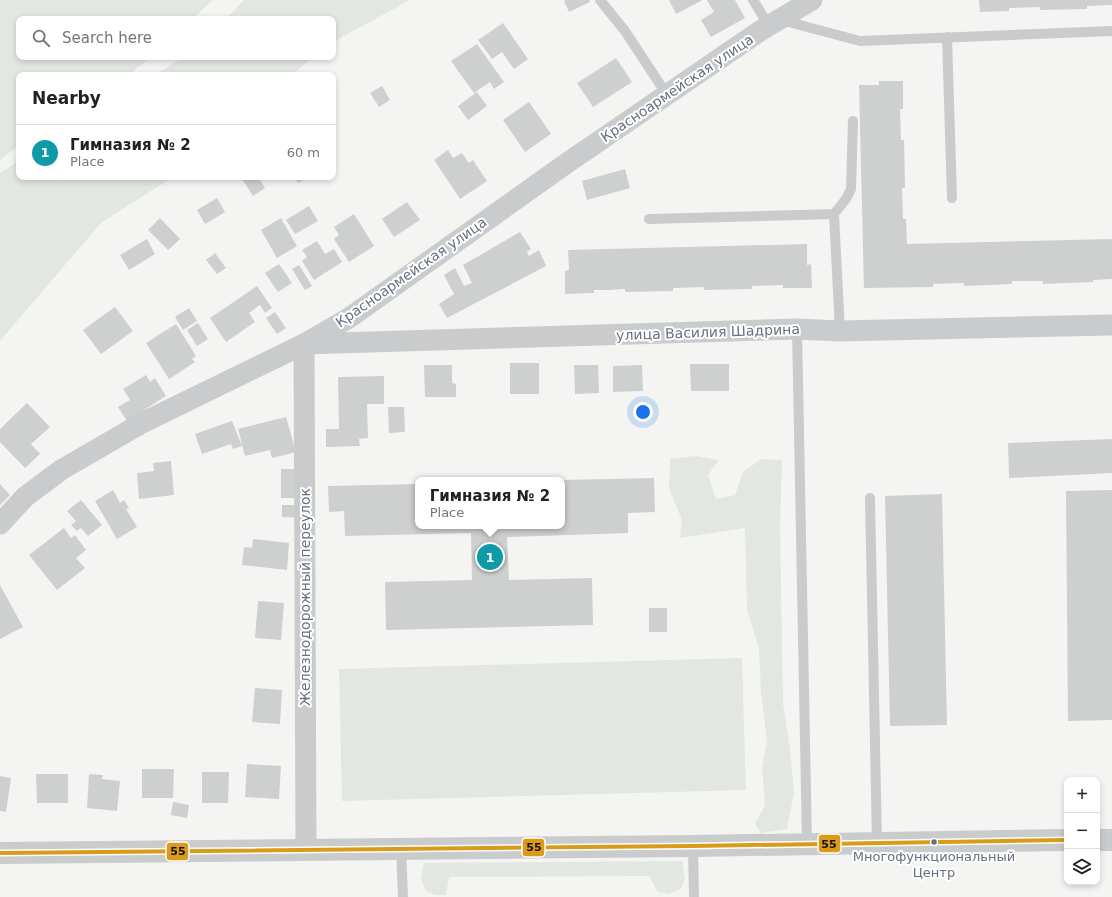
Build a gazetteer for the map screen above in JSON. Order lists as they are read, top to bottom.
{
  "streets": {
    "street": ["Красноармейская улица", "улица Василия Шадрина", "Железнодорожный переулок"]
  },
  "crossings": [
    ["Красноармейская улица", "улица Василия Шадрина"],
    ["Красноармейская улица", "Железнодорожный переулок"],
    ["улица Василия Шадрина", "Железнодорожный переулок"]
  ],
  "places": ["Многофункциональный Центр"],
  "lines": ["transit line 55"],
  "page": {
    "search": "Search here",
    "heading": "Nearby",
    "list": [
      {
        "mark": "1",
        "name": "Гимназия № 2",
        "note": "Place",
        "value": "60 m"
      }
    ],
    "popup": ["Гимназия № 2", "Place"],
    "pins": "1",
    "map_buttons": ["+", "−"]
  }
}
